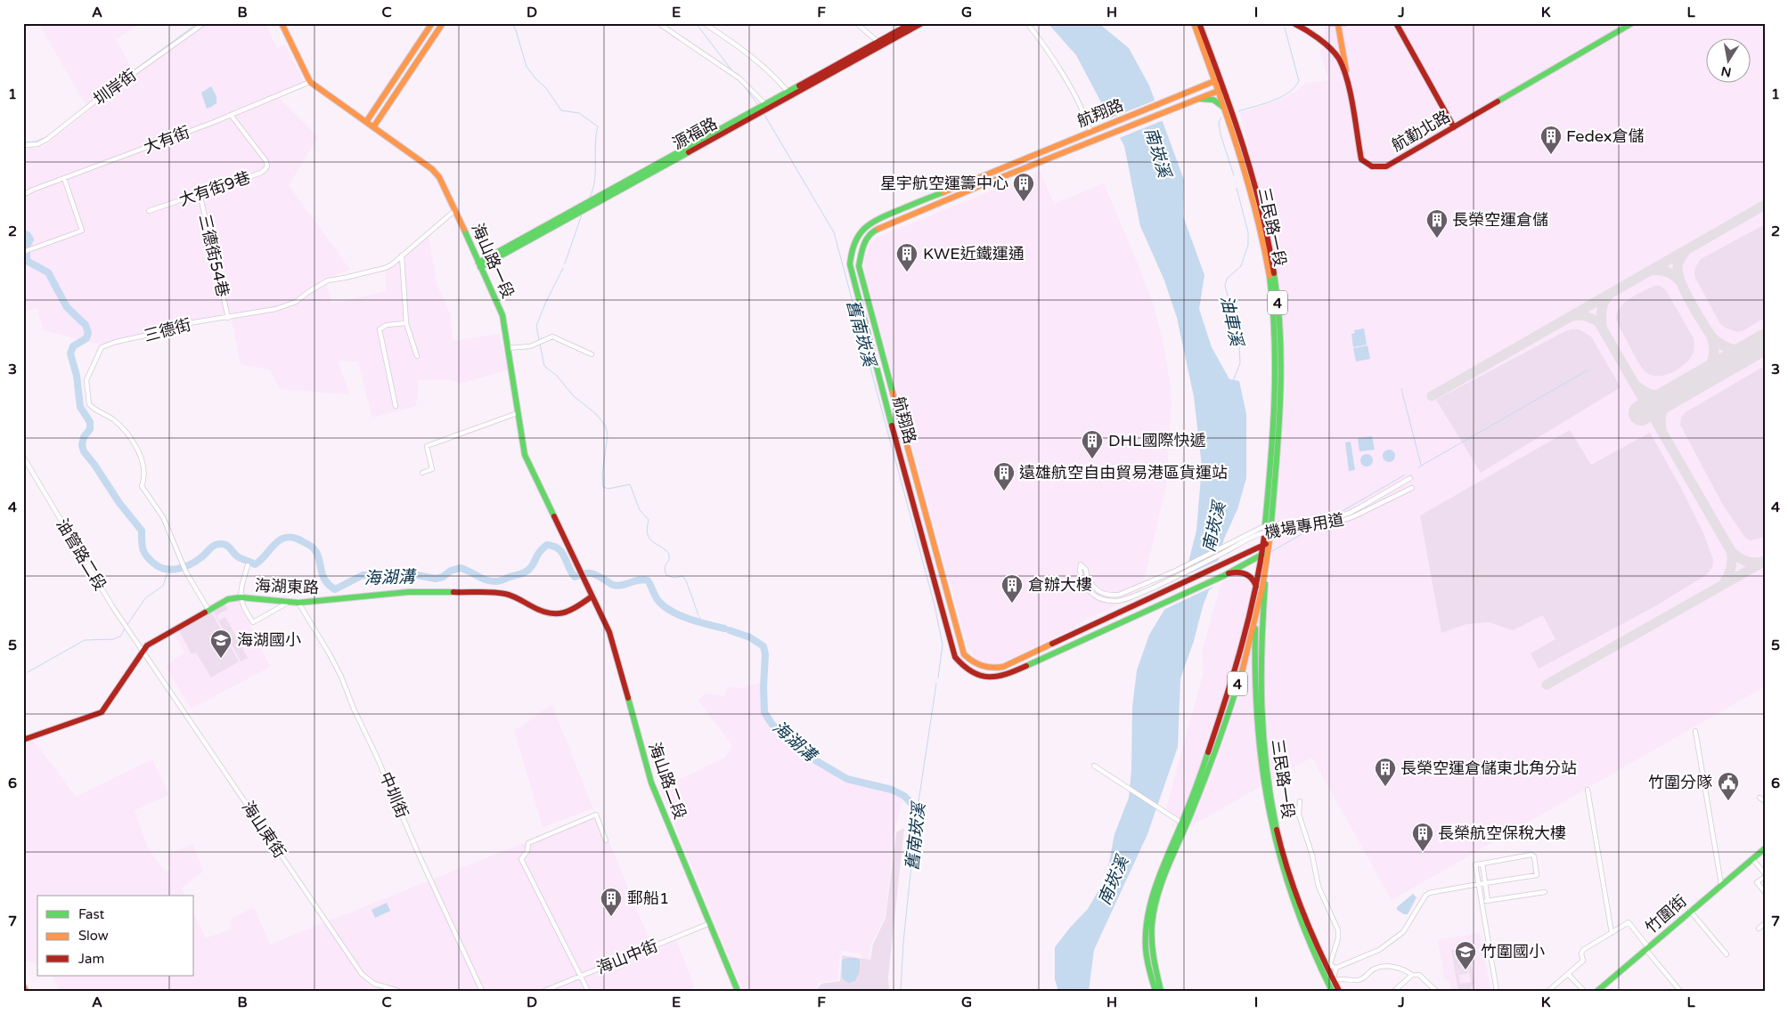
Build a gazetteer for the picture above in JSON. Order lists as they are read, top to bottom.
{
  "streets": {
    "street": [
      "圳岸街",
      "航翔路",
      "航勤北路",
      "源福路",
      "大有街",
      "大有街9巷",
      "三民路一段",
      "三德街54巷",
      "海山路一段",
      "4",
      "三德街",
      "機場專用道",
      "油管路二段",
      "海湖東路",
      "海山路二段",
      "中圳街",
      "海山東街",
      "竹圍街",
      "海山中街"
    ]
  },
  "crossings": [
    ["航翔路", "三民路一段"],
    ["航翔路", "4"],
    ["源福路", "海山路一段"],
    ["大有街", "大有街9巷"],
    ["大有街", "海山路一段"],
    ["大有街9巷", "三德街54巷"],
    ["三民路一段", "4"],
    ["三德街54巷", "三德街"],
    ["海山路一段", "三德街"],
    ["海山路一段", "海山路二段"],
    ["三德街", "海湖東路"],
    ["油管路二段", "海湖東路"],
    ["油管路二段", "海山東街"],
    ["海湖東路", "海山路二段"],
    ["海湖東路", "中圳街"],
    ["海湖東路", "海山東街"],
    ["海山路二段", "海山中街"]
  ],
  "water": [
    "南崁溪",
    "油車溪",
    "舊南崁溪",
    "海湖溝"
  ],
  "places": {
    "building": [
      "Fedex倉儲",
      "星宇航空運籌中心",
      "長榮空運倉儲",
      "KWE近鐵運通",
      "DHL國際快遞",
      "遠雄航空自由貿易港區貨運站",
      "倉辦大樓",
      "長榮空運倉儲東北角分站",
      "長榮航空保稅大樓",
      "郵船1"
    ],
    "school or university": ["海湖國小", "竹圍國小"],
    "public building": ["竹圍分隊"]
  },
  "legend": ["Fast", "Slow", "Jam"],
  "north": "bottom",
  "grid": {
    "columns": [
      "A",
      "B",
      "C",
      "D",
      "E",
      "F",
      "G",
      "H",
      "I",
      "J",
      "K",
      "L"
    ],
    "rows": [
      "1",
      "2",
      "3",
      "4",
      "5",
      "6",
      "7"
    ]
  }
}
